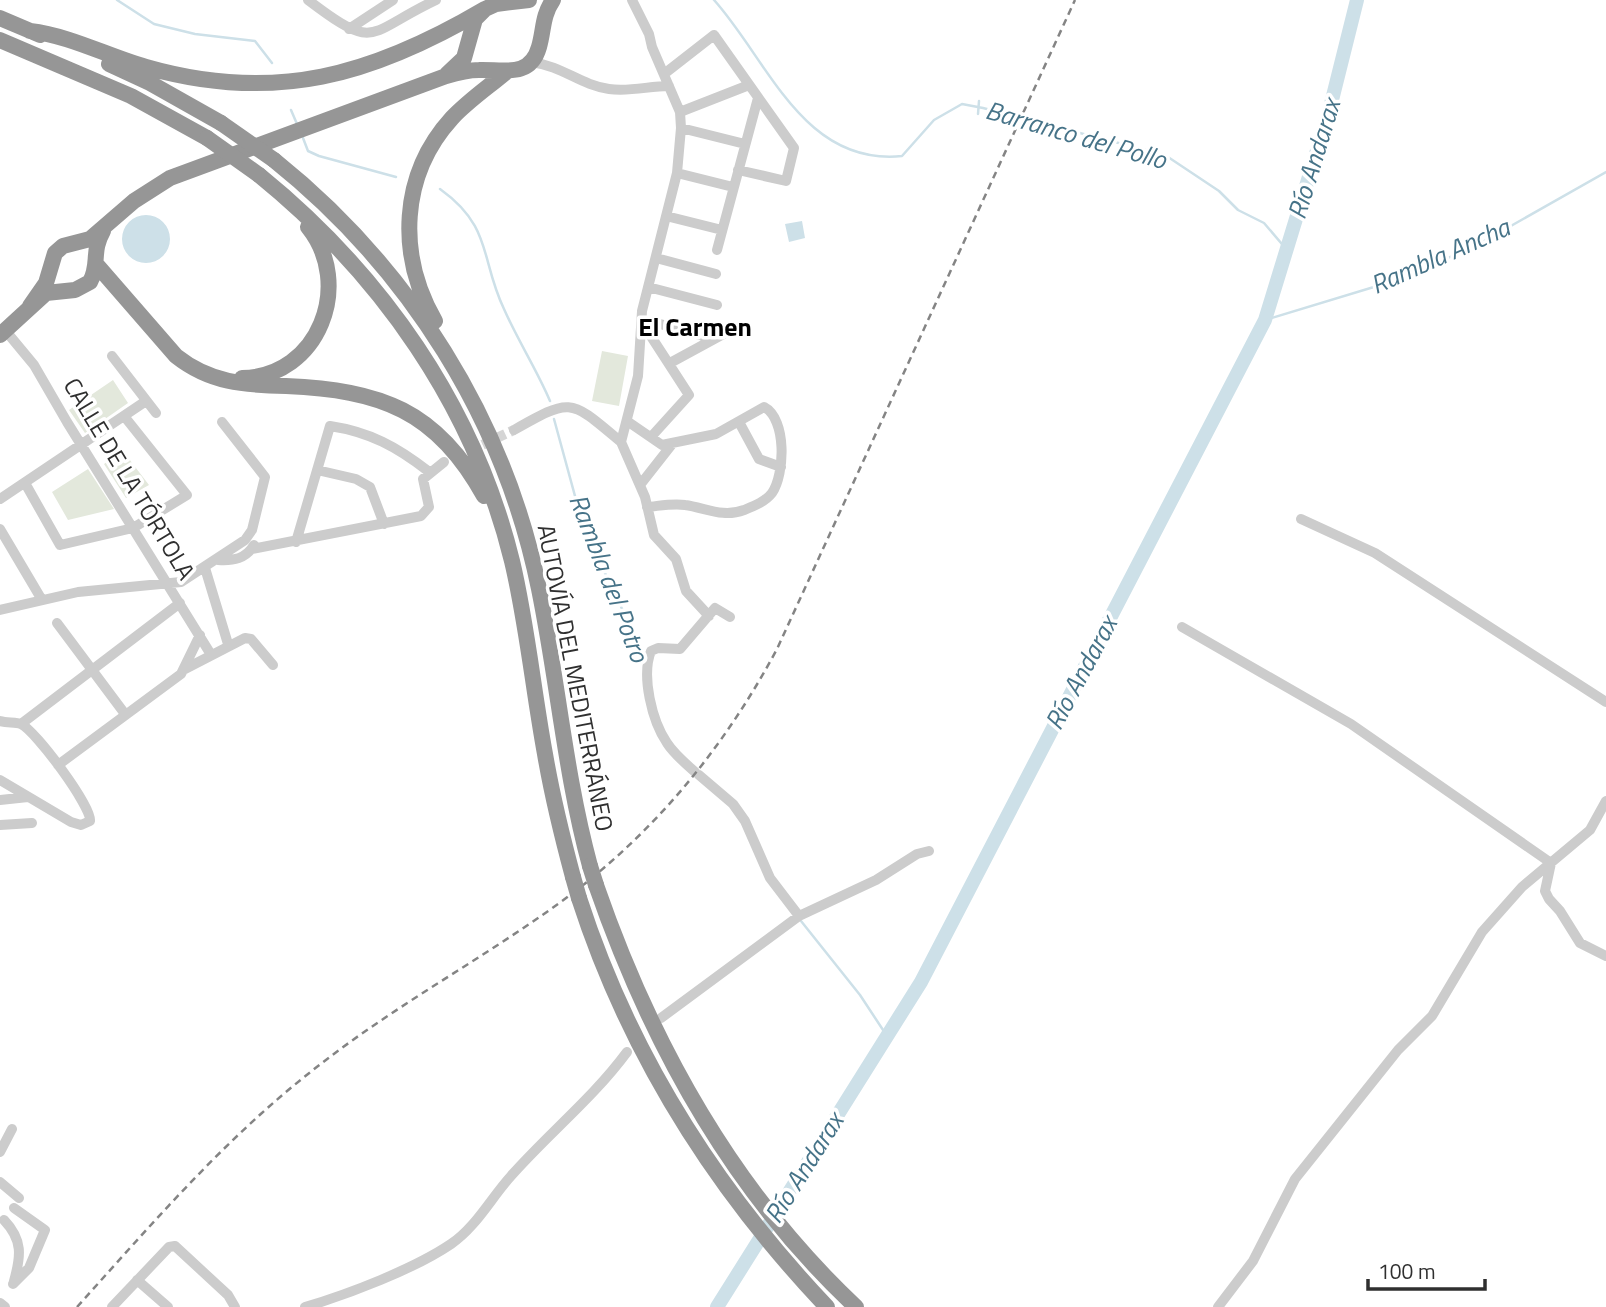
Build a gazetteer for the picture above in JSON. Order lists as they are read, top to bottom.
{
  "streets": {
    "highway": ["AUTOVÍA DEL MEDITERRÁNEO"],
    "street": ["CALLE DE LA TÓRTOLA"]
  },
  "districts": ["El Carmen"],
  "water": [
    "Barranco del Pollo",
    "Río Andarax",
    "Rambla Ancha",
    "Rambla del Potro"
  ],
  "scale_bar": "100 m"
}
